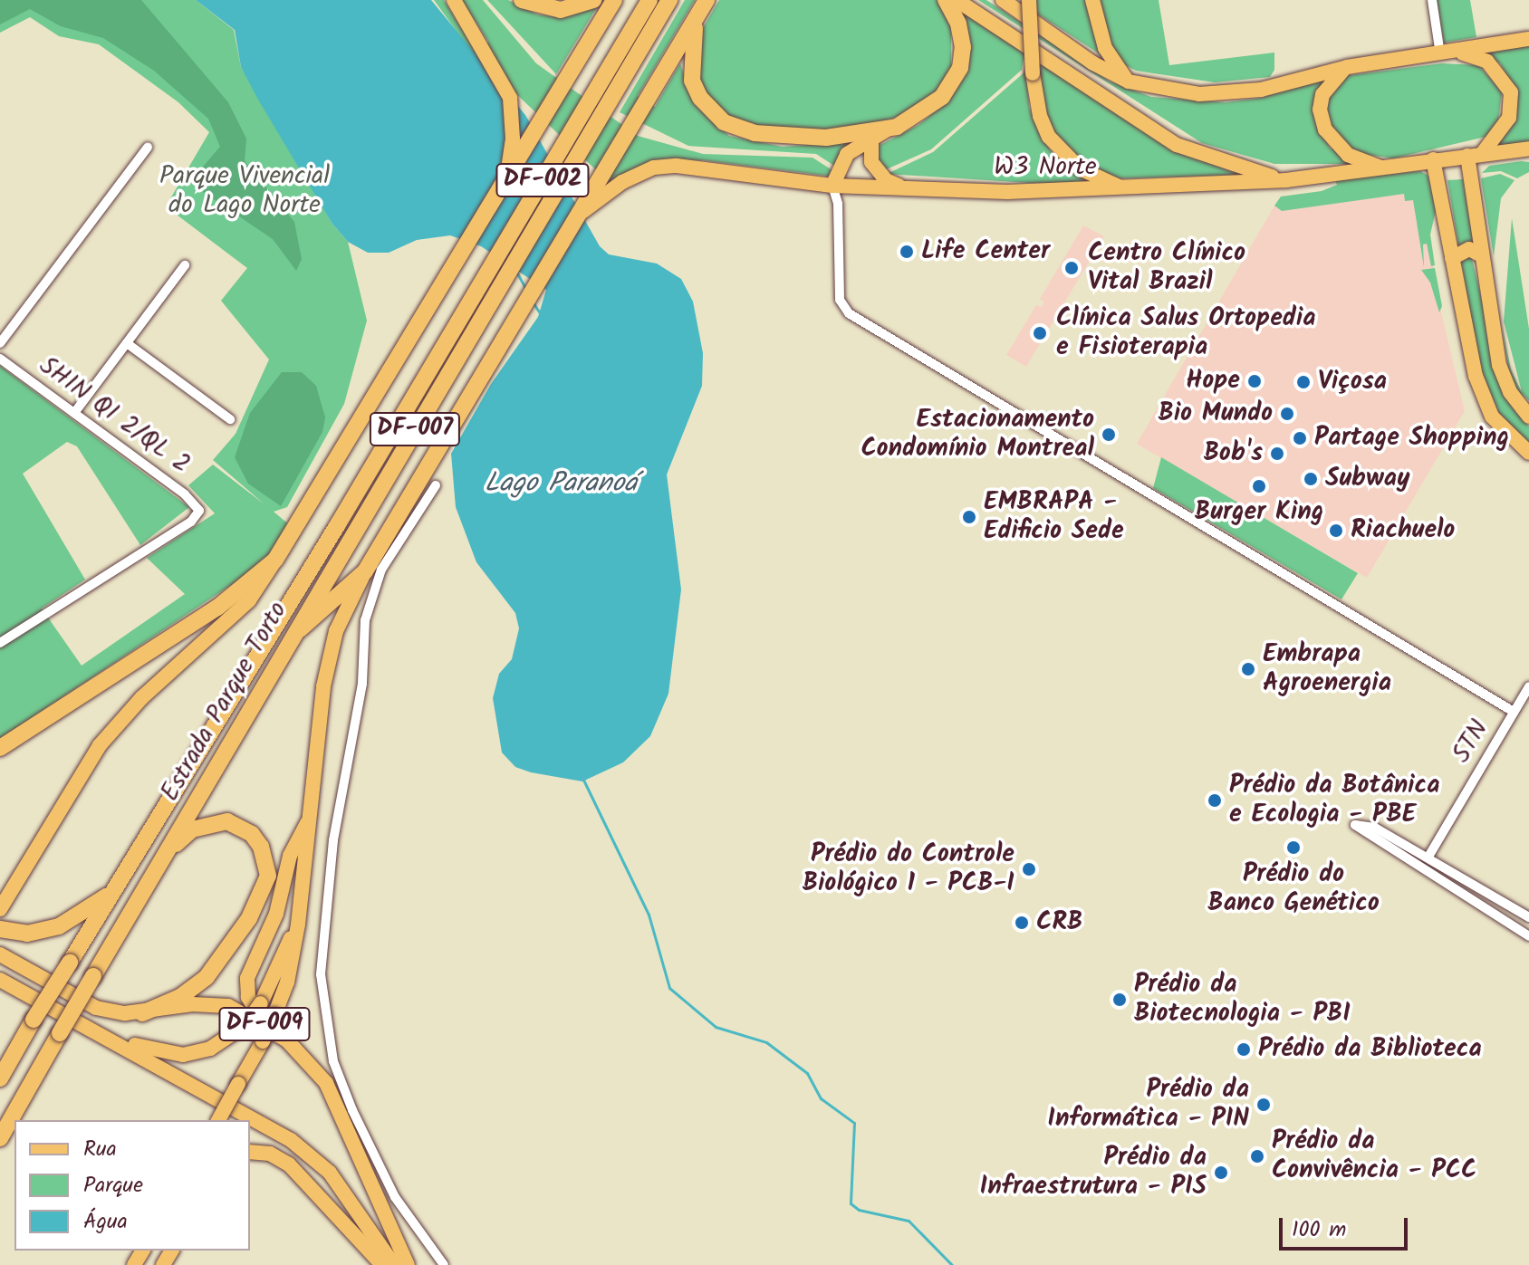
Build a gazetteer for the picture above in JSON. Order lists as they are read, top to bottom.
{
  "streets": {
    "highway": ["DF-002", "DF-007", "Estrada Parque Torto"],
    "main road": ["W3 Norte", "DF-009"],
    "street": ["SHIN QI 2/QL 2", "STN"]
  },
  "crossings": [
    ["DF-002", "Estrada Parque Torto"]
  ],
  "water": ["Lago Paranoá"],
  "parks": ["Parque Vivencial do Lago Norte"],
  "places": [
    "Life Center",
    "Centro Clínico Vital Brazil",
    "Clínica Salus Ortopedia e Fisioterapia",
    "Hope",
    "Viçosa",
    "Bio Mundo",
    "Estacionamento Condomínio Montreal",
    "Partage Shopping",
    "Bob's",
    "Subway",
    "Burger King",
    "EMBRAPA - Edificio Sede",
    "Riachuelo",
    "Embrapa Agroenergia",
    "Prédio da Botânica e Ecologia - PBE",
    "Prédio do Banco Genético",
    "Prédio do Controle Biológico 1 - PCB-I",
    "CRB",
    "Prédio da Biotecnologia - PBI",
    "Prédio da Biblioteca",
    "Prédio da Informática - PIN",
    "Prédio da Convivência - PCC",
    "Prédio da Infraestrutura - PIS"
  ],
  "legend": ["Rua", "Parque", "Água"],
  "scale_bar": "100 m"
}
